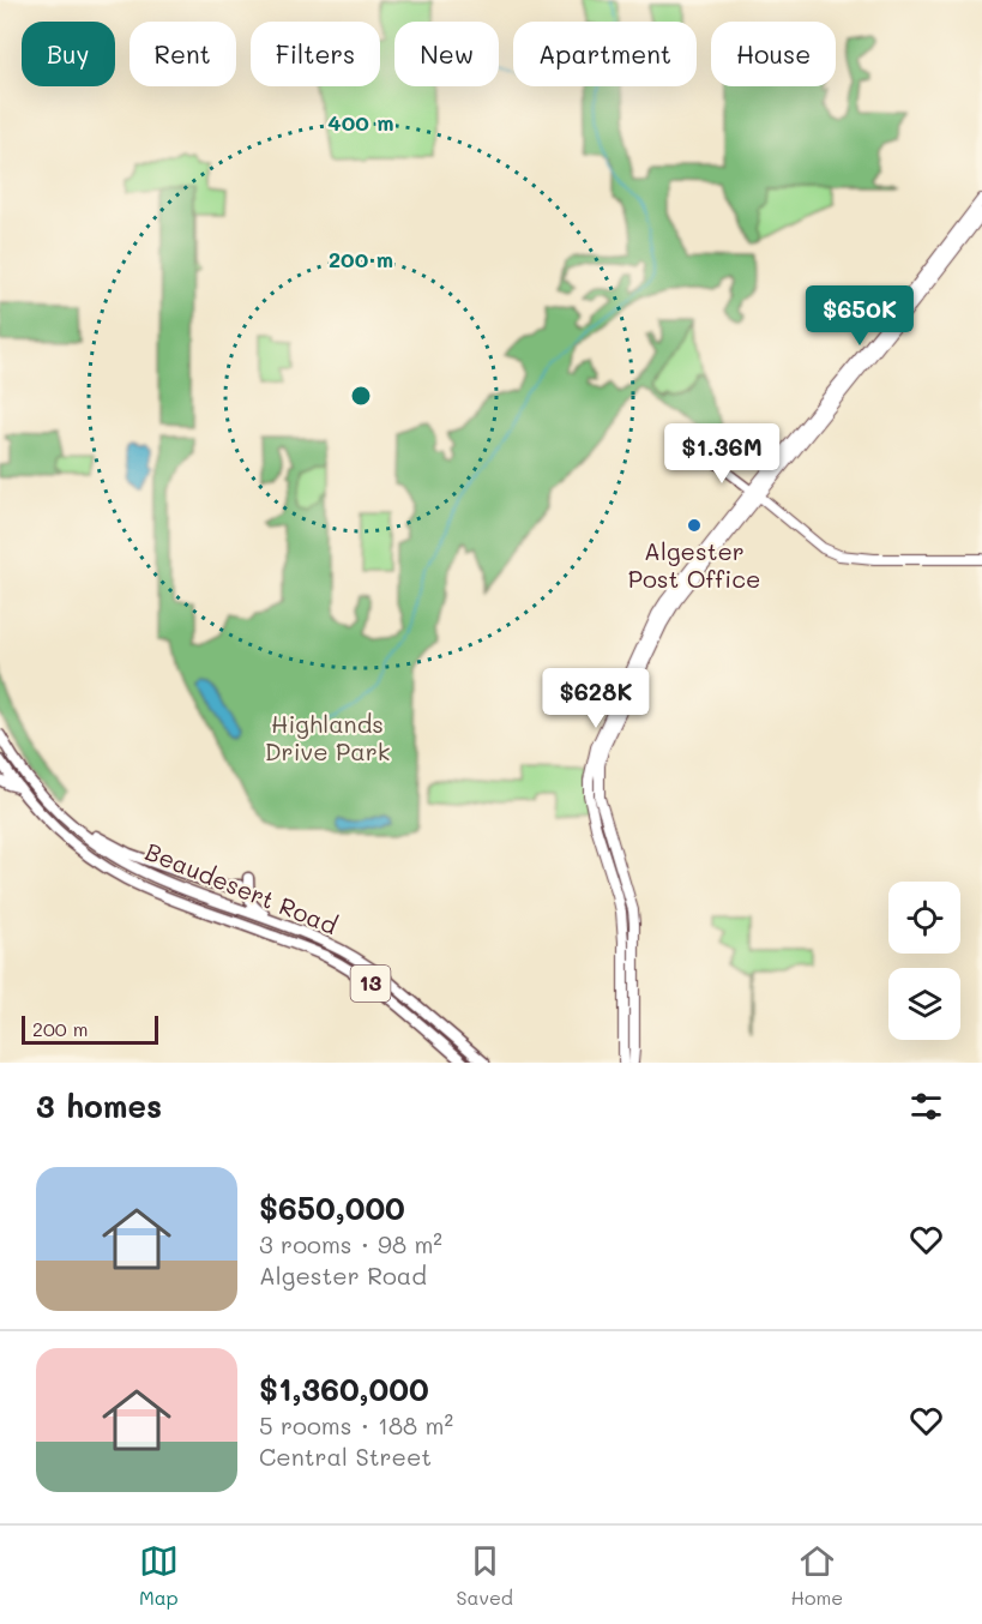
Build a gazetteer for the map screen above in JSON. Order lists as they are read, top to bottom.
{
  "streets": {
    "highway": ["Beaudesert Road", "13"]
  },
  "parks": ["Highlands Drive Park"],
  "places": ["Algester Post Office"],
  "scale_bar": "200 m",
  "page": {
    "chip": [
      "Buy",
      "Rent",
      "Filters",
      "New",
      "Apartment",
      "House"
    ],
    "price": ["$650K", "$1.36M", "$628K"],
    "scale": "200 m",
    "heading": "3 homes",
    "list": [
      {
        "name": "$650,000",
        "note": "3 rooms · 98 m² · Algester Road"
      },
      {
        "name": "$1,360,000",
        "note": "5 rooms · 188 m² · Central Street"
      }
    ],
    "tabs": ["Map", "Saved", "Home"]
  },
  "rings": ["400 m", "200 m"]
}
